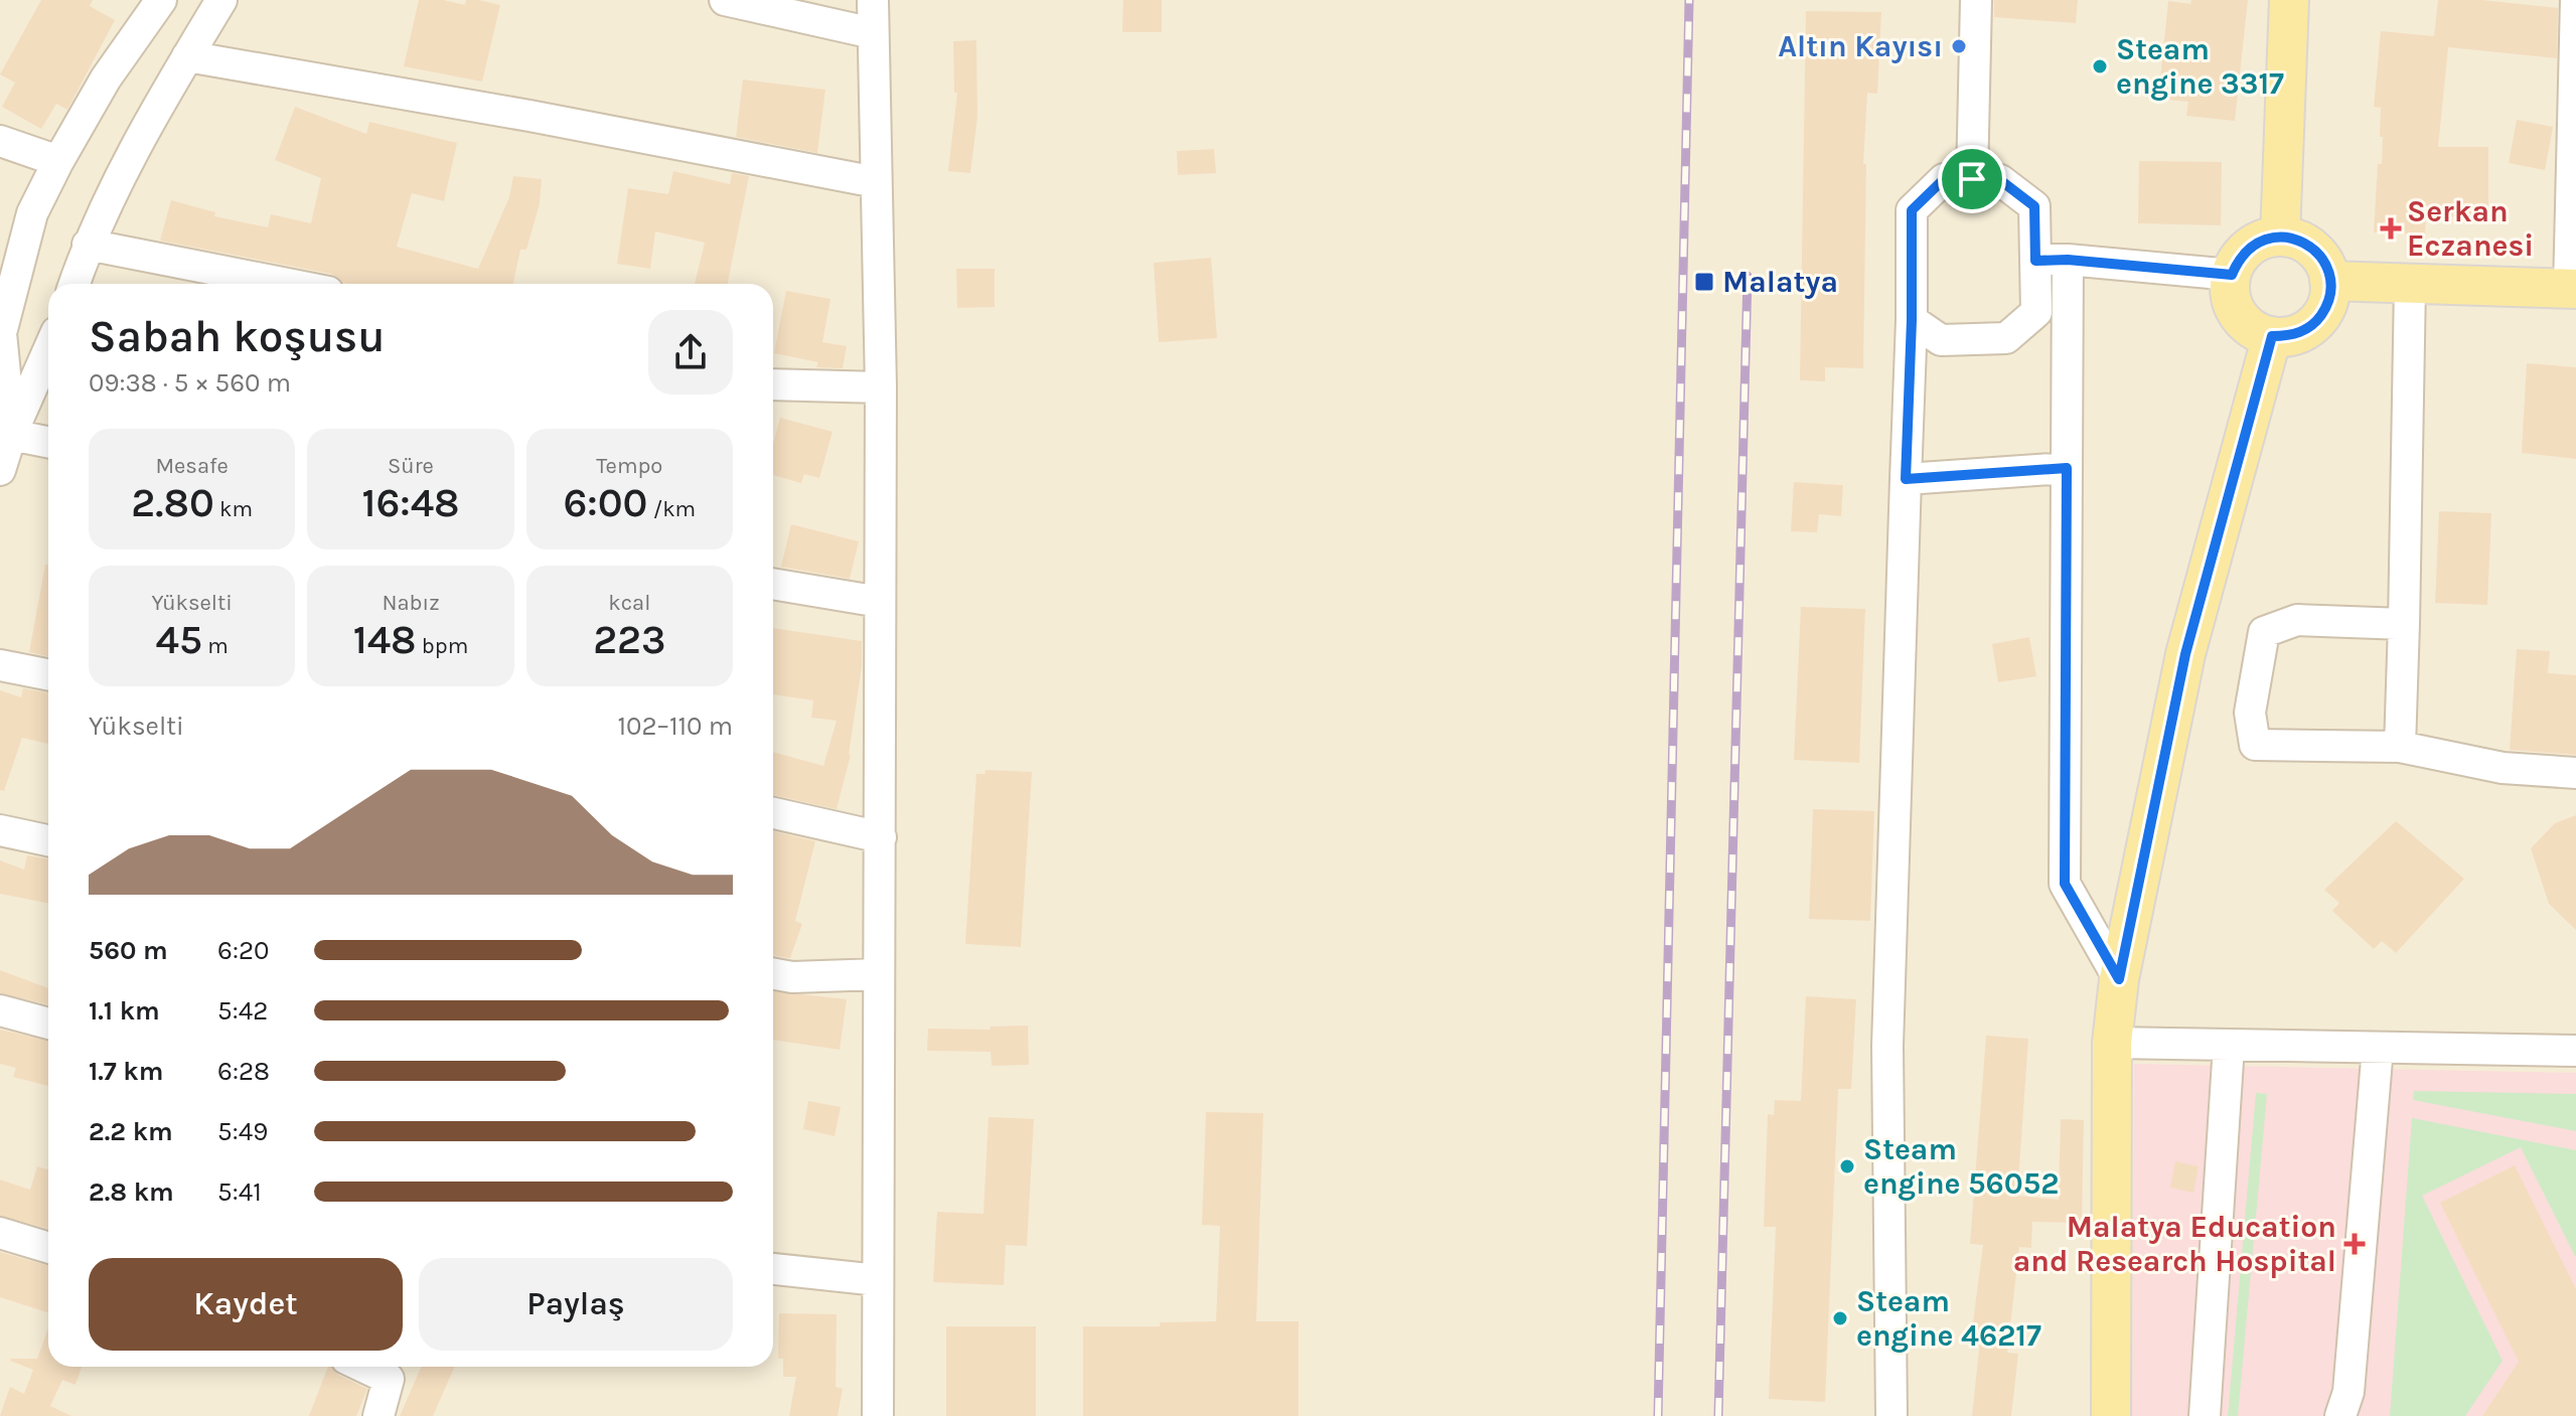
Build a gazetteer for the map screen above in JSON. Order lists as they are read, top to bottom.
{
  "places": {
    "other": [
      "Altın Kayısı",
      "Steam engine 3317",
      "Steam engine 56052",
      "Steam engine 46217"
    ],
    "health": ["Serkan Eczanesi", "Malatya Education and Research Hospital"],
    "transit": ["Malatya"]
  },
  "page": {
    "heading": ["Sabah koşusu", "09:38 · 5 × 560 m"],
    "stats": [
      ["Mesafe", "2.80 km"],
      ["Süre", "16:48"],
      ["Tempo", "6:00 /km"],
      ["Yükselti", "45 m"],
      ["Nabız", "148 bpm"],
      ["kcal", "223"]
    ],
    "chart": ["Yükselti", "102–110 m"],
    "list": [
      {
        "name": "560 m",
        "note": "6:20"
      },
      {
        "name": "1.1 km",
        "note": "5:42"
      },
      {
        "name": "1.7 km",
        "note": "6:28"
      },
      {
        "name": "2.2 km",
        "note": "5:49"
      },
      {
        "name": "2.8 km",
        "note": "5:41"
      }
    ],
    "buttons": ["Kaydet", "Paylaş"]
  }
}
